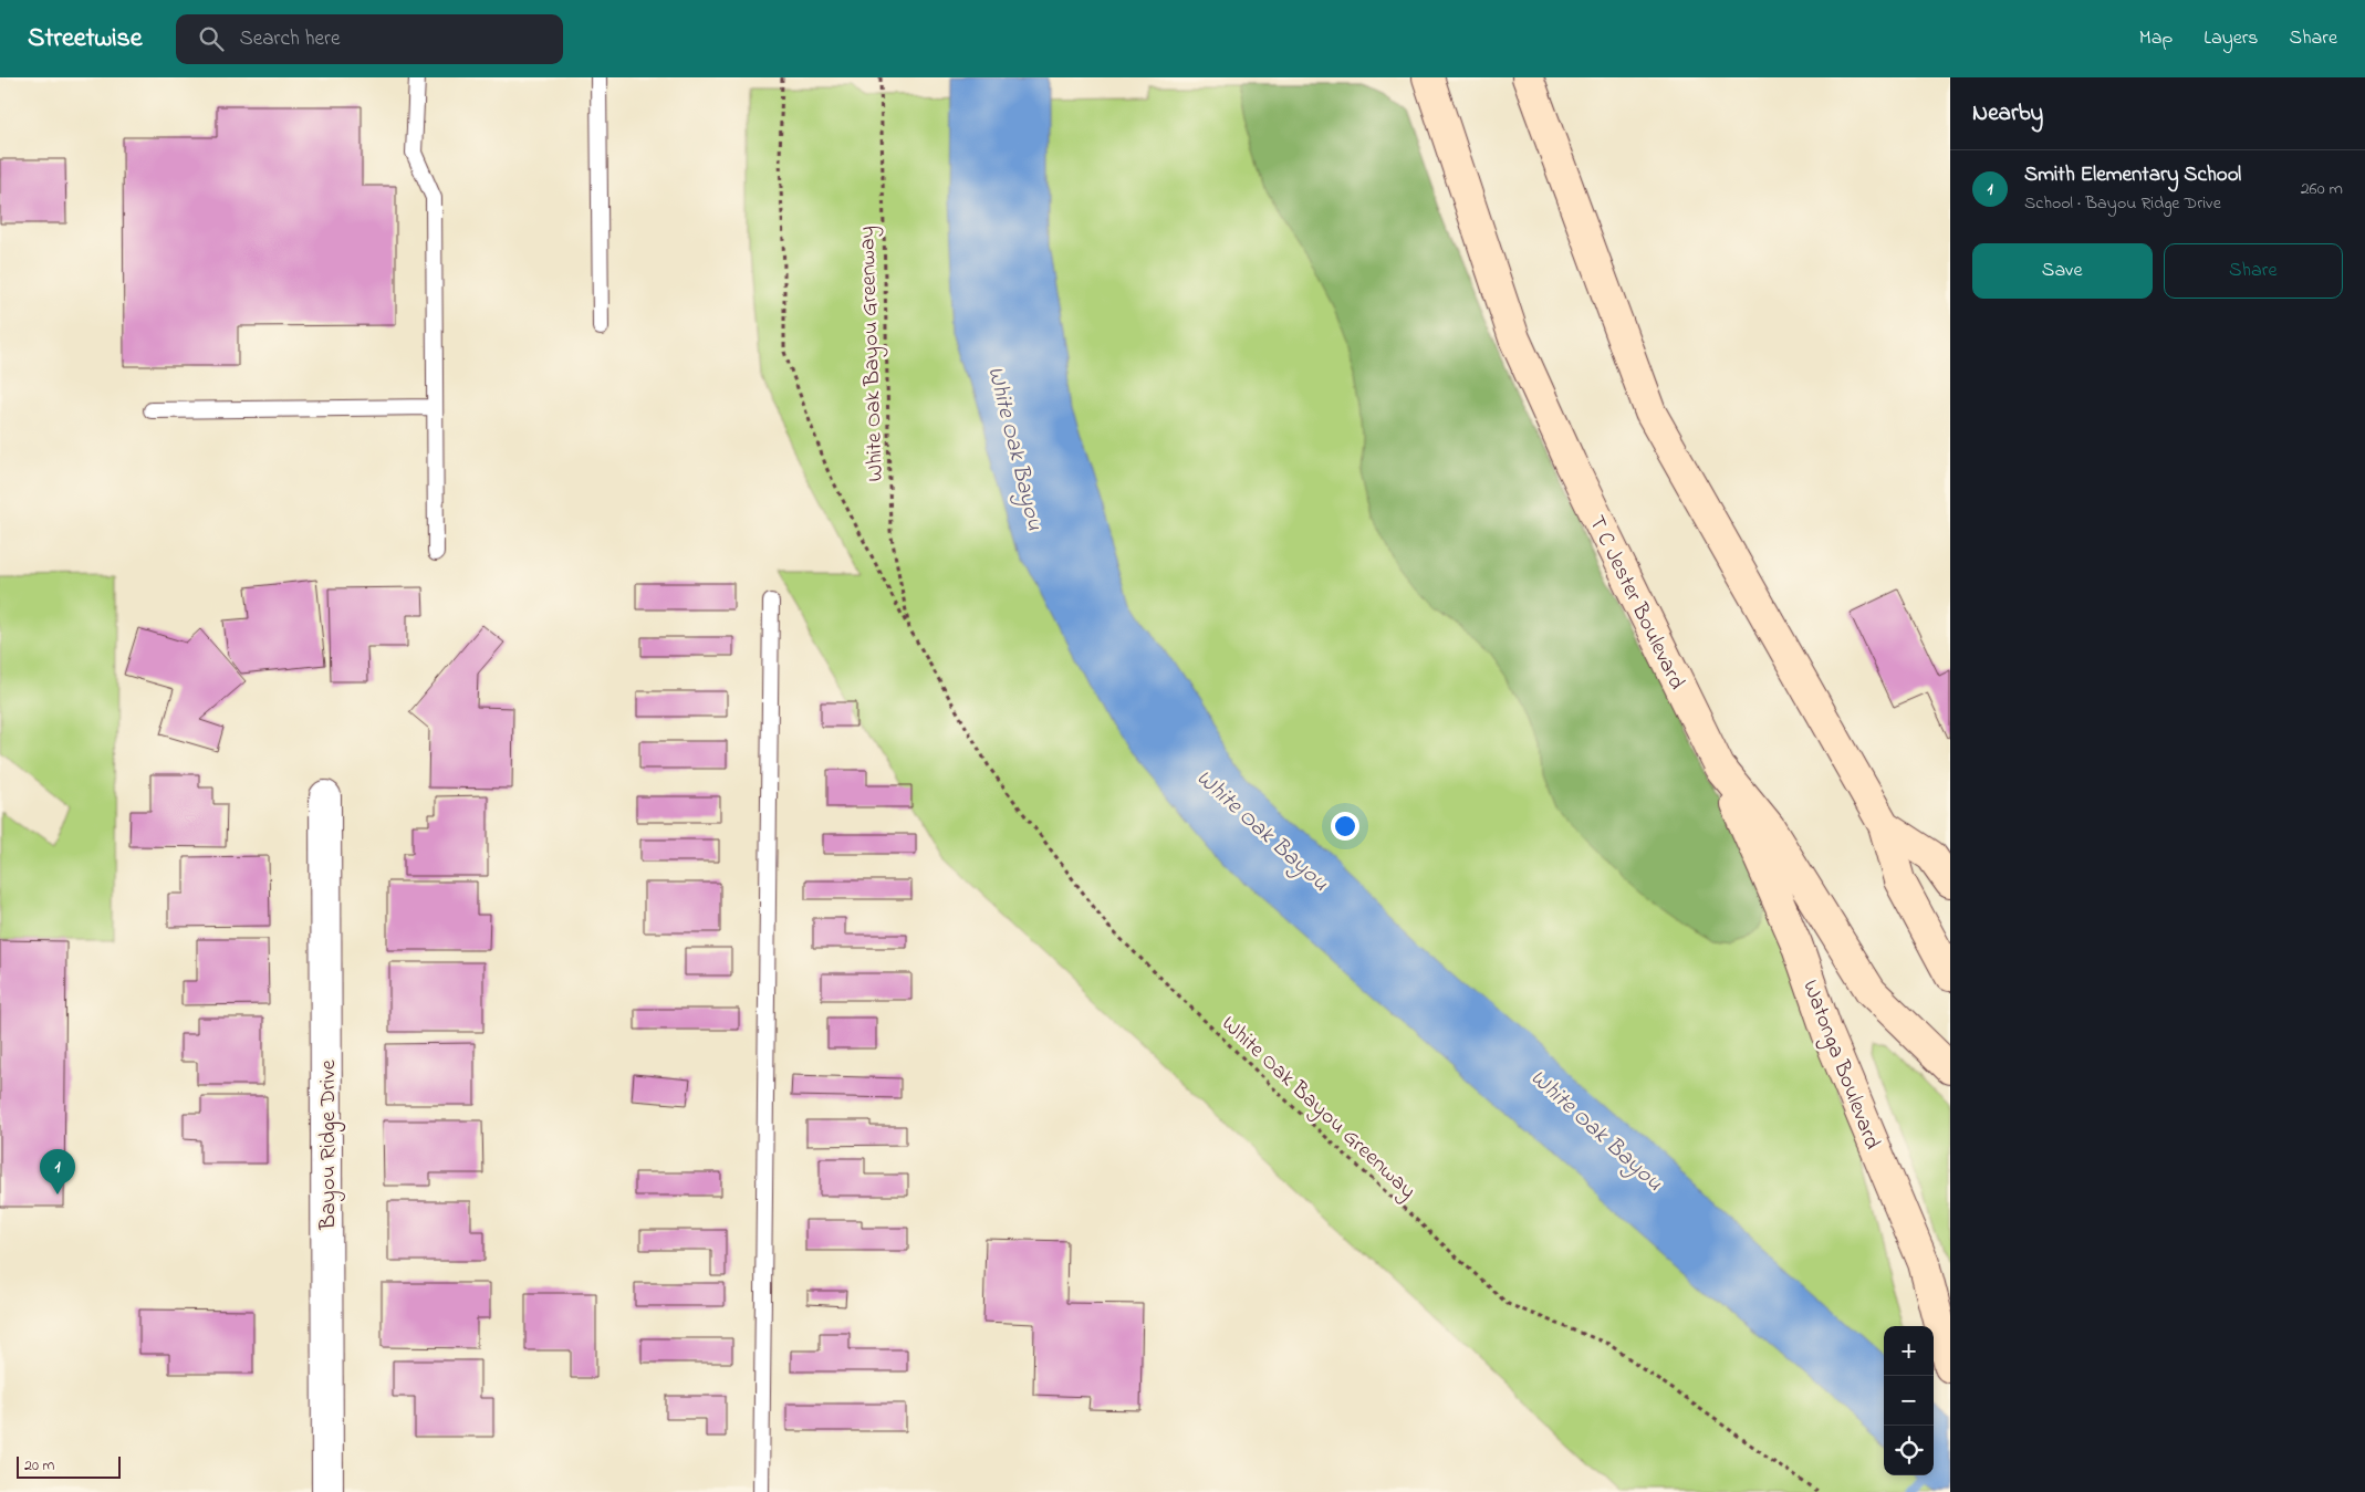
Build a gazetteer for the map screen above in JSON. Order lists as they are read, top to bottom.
{
  "streets": {
    "main road": ["T C Jester Boulevard", "Watonga Boulevard"],
    "street": ["Bayou Ridge Drive"],
    "path": ["White Oak Bayou Greenway"]
  },
  "crossings": [
    ["T C Jester Boulevard", "Watonga Boulevard"]
  ],
  "water": ["White Oak Bayou"],
  "scale_bar": "20 m",
  "page": {
    "header": "Streetwise",
    "search": "Search here",
    "nav": ["Map", "Layers", "Share"],
    "heading": "Nearby",
    "list": [
      {
        "mark": "1",
        "name": "Smith Elementary School",
        "note": "School · Bayou Ridge Drive",
        "value": "260 m"
      }
    ],
    "buttons": ["Save", "Share"],
    "pins": "1",
    "map_buttons": ["+", "−"],
    "scale": "20 m"
  }
}
